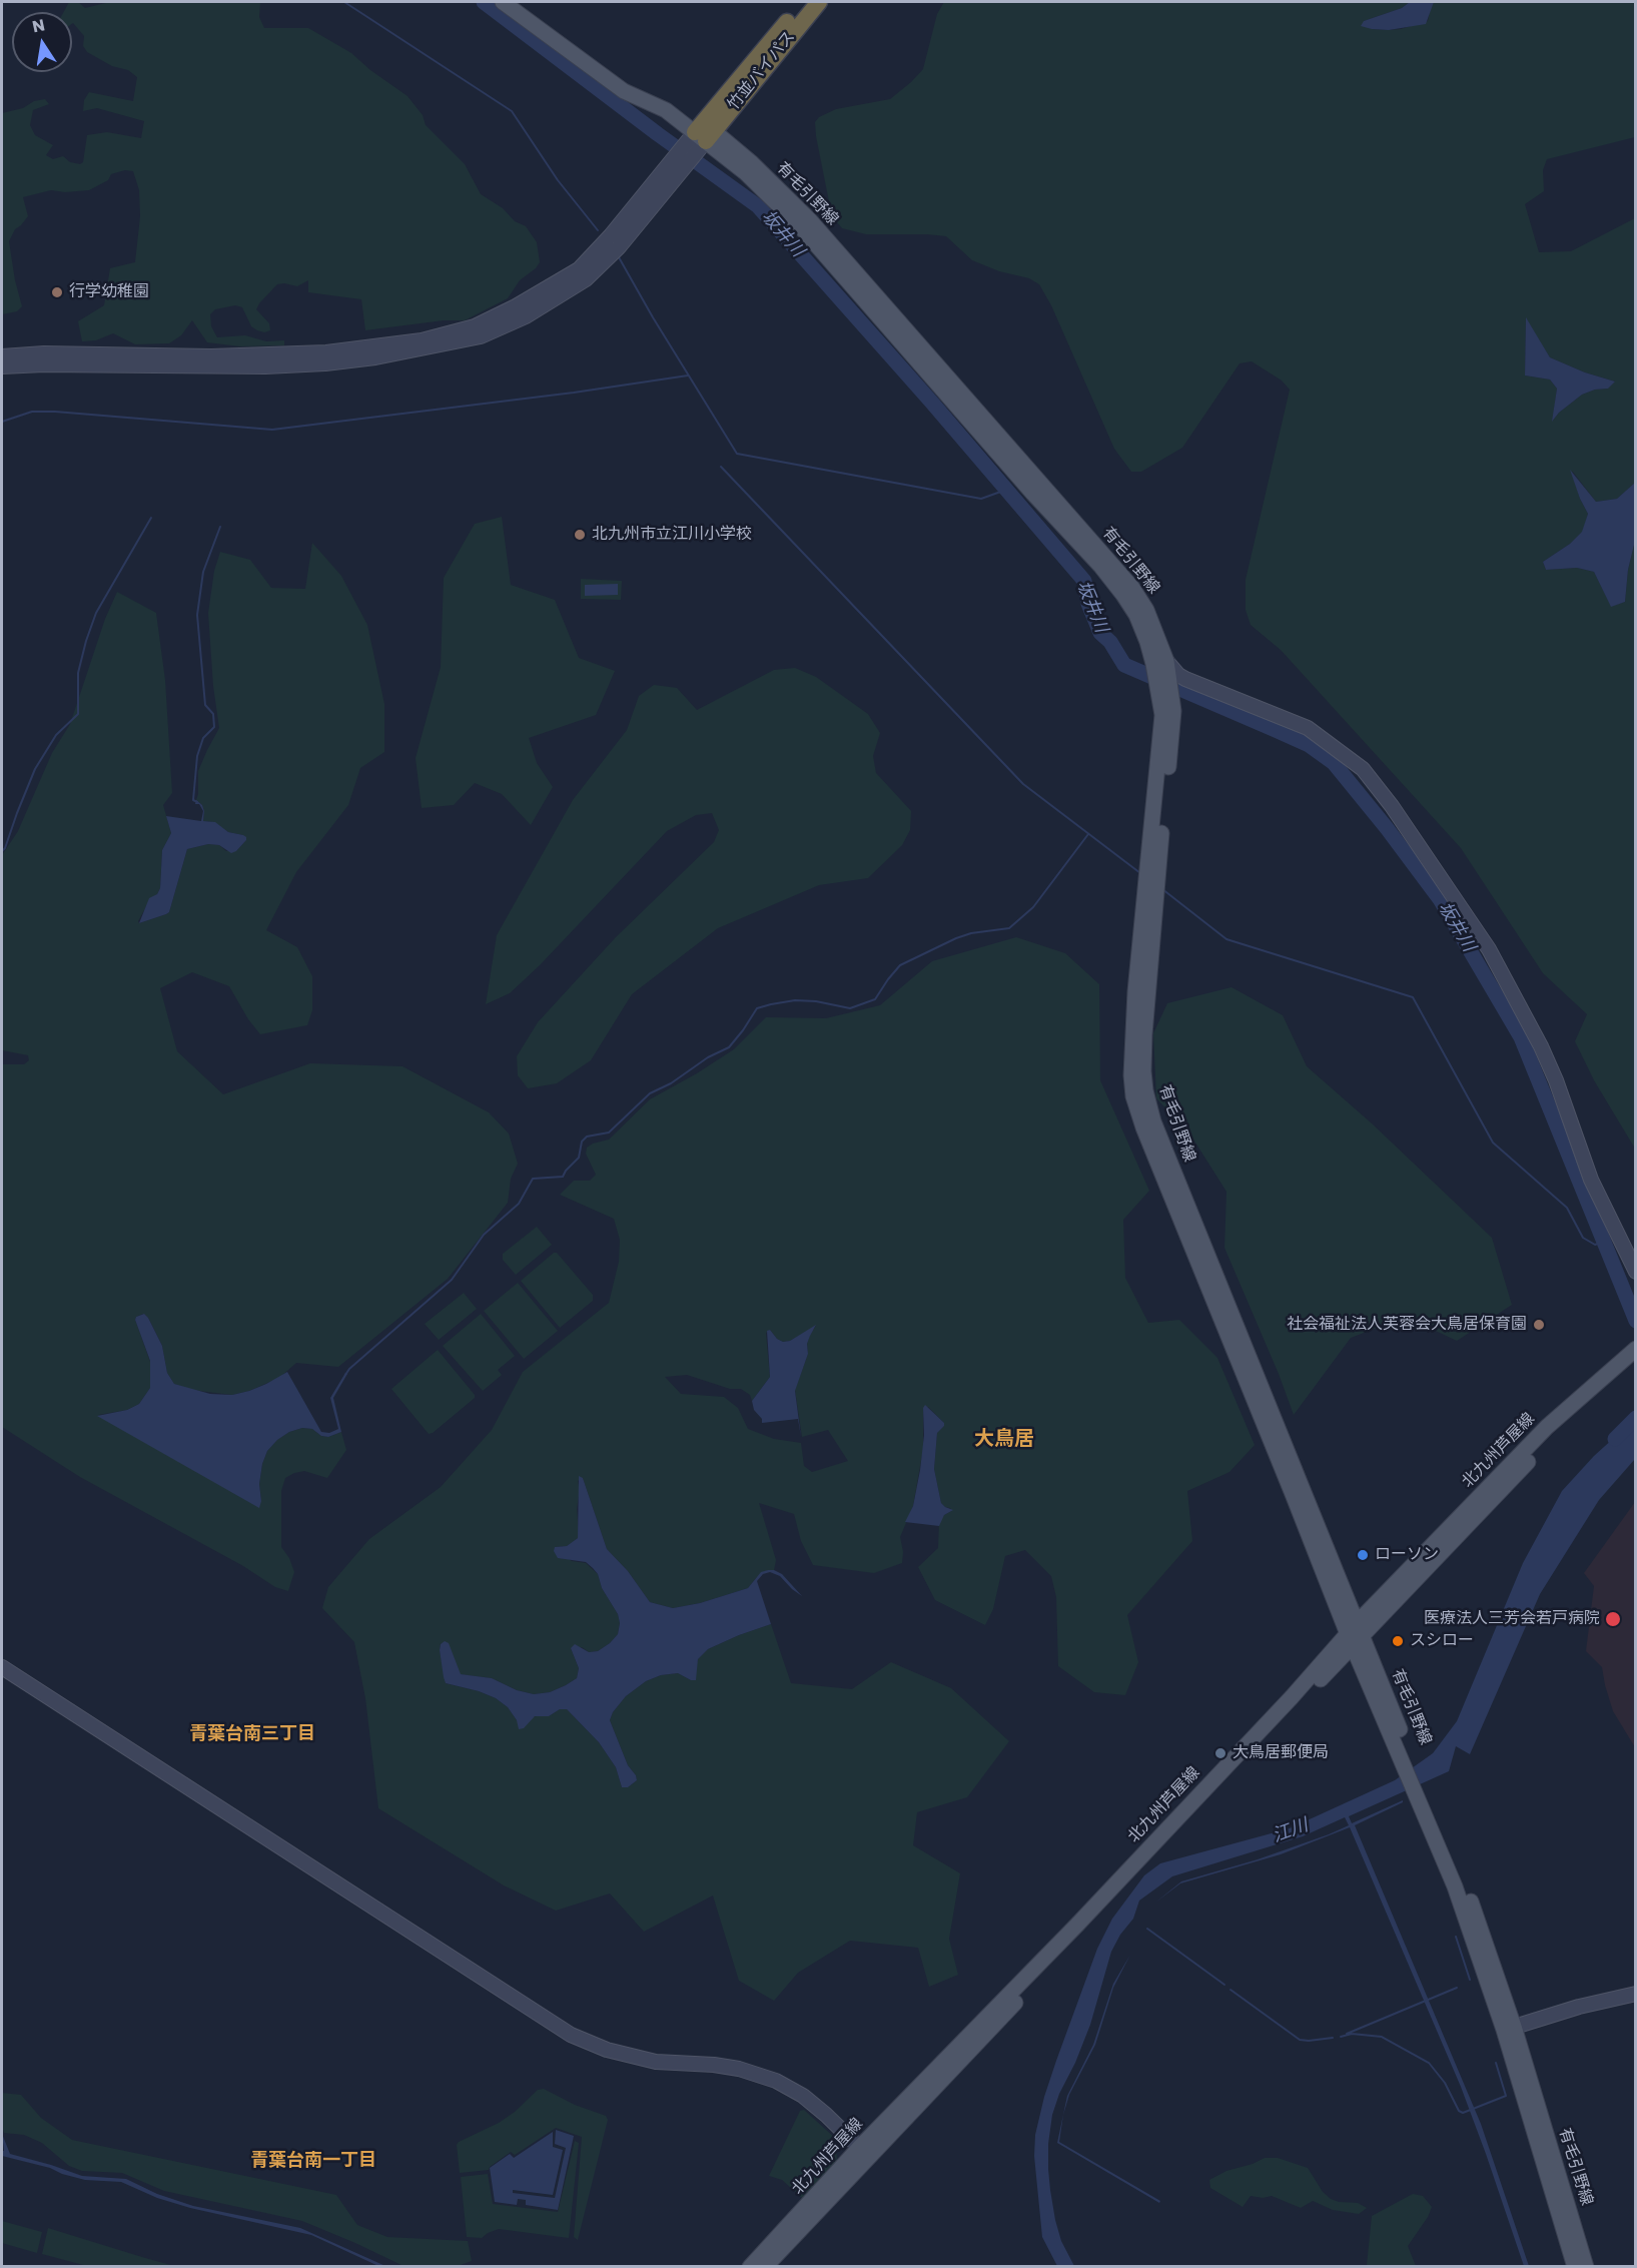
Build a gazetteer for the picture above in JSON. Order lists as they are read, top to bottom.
{
  "streets": {
    "highway": ["竹並バイパス"],
    "main road": ["有毛引野線", "北九州芦屋線"]
  },
  "crossings": [
    ["竹並バイパス", "有毛引野線"],
    ["有毛引野線", "北九州芦屋線"]
  ],
  "districts": ["大鳥居", "青葉台南三丁目", "青葉台南一丁目"],
  "water": ["坂井川", "江川"],
  "places": [
    "行学幼稚園",
    "北九州市立江川小学校",
    "社会福祉法人芙蓉会大鳥居保育園",
    "ローソン",
    "医療法人三芳会若戸病院",
    "スシロー",
    "大鳥居郵便局"
  ],
  "north": "top"
}
